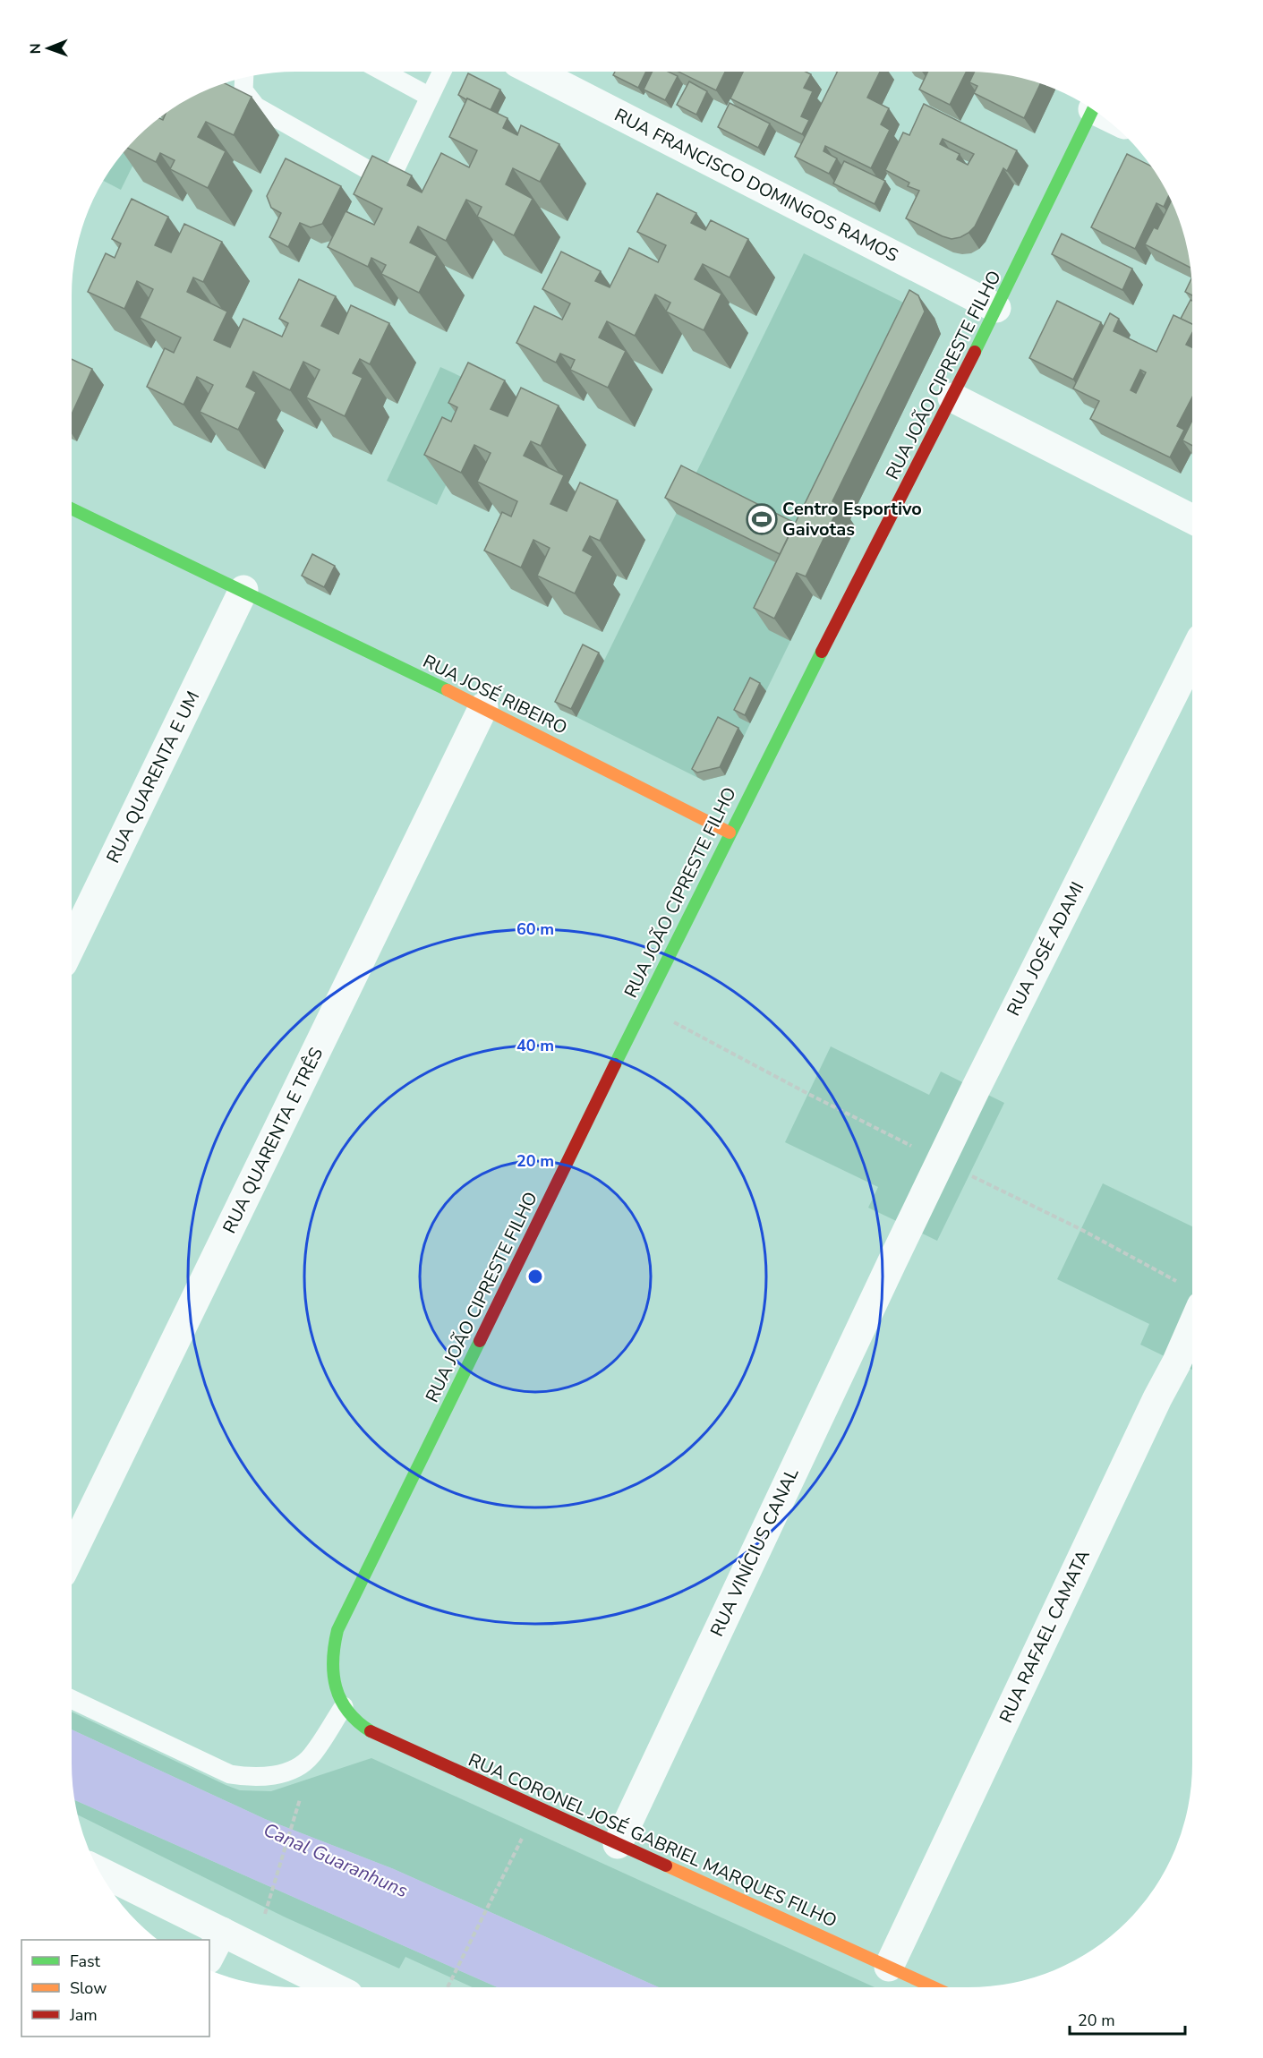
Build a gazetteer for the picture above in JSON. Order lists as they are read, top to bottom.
{
  "streets": {
    "street": [
      "RUA FRANCISCO DOMINGOS RAMOS",
      "RUA JOÃO CIPRESTE FILHO",
      "RUA JOSÉ RIBEIRO",
      "RUA QUARENTA E UM",
      "RUA JOSÉ ADAMI",
      "RUA QUARENTA E TRÊS",
      "RUA VINÍCIUS CANAL",
      "RUA RAFAEL CAMATA",
      "RUA CORONEL JOSÉ GABRIEL MARQUES FILHO"
    ]
  },
  "crossings": [
    ["RUA FRANCISCO DOMINGOS RAMOS", "RUA JOÃO CIPRESTE FILHO"],
    ["RUA JOÃO CIPRESTE FILHO", "RUA JOSÉ RIBEIRO"],
    ["RUA JOÃO CIPRESTE FILHO", "RUA CORONEL JOSÉ GABRIEL MARQUES FILHO"],
    ["RUA JOSÉ RIBEIRO", "RUA QUARENTA E UM"],
    ["RUA JOSÉ RIBEIRO", "RUA QUARENTA E TRÊS"],
    ["RUA JOSÉ ADAMI", "RUA VINÍCIUS CANAL"],
    ["RUA VINÍCIUS CANAL", "RUA CORONEL JOSÉ GABRIEL MARQUES FILHO"],
    ["RUA RAFAEL CAMATA", "RUA CORONEL JOSÉ GABRIEL MARQUES FILHO"]
  ],
  "water": ["Canal Guaranhuns"],
  "places": {
    "sports": ["Centro Esportivo Gaivotas"]
  },
  "legend": ["Fast", "Slow", "Jam"],
  "scale_bar": "20 m",
  "north": "left",
  "rings": ["60 m", "40 m", "20 m"]
}
